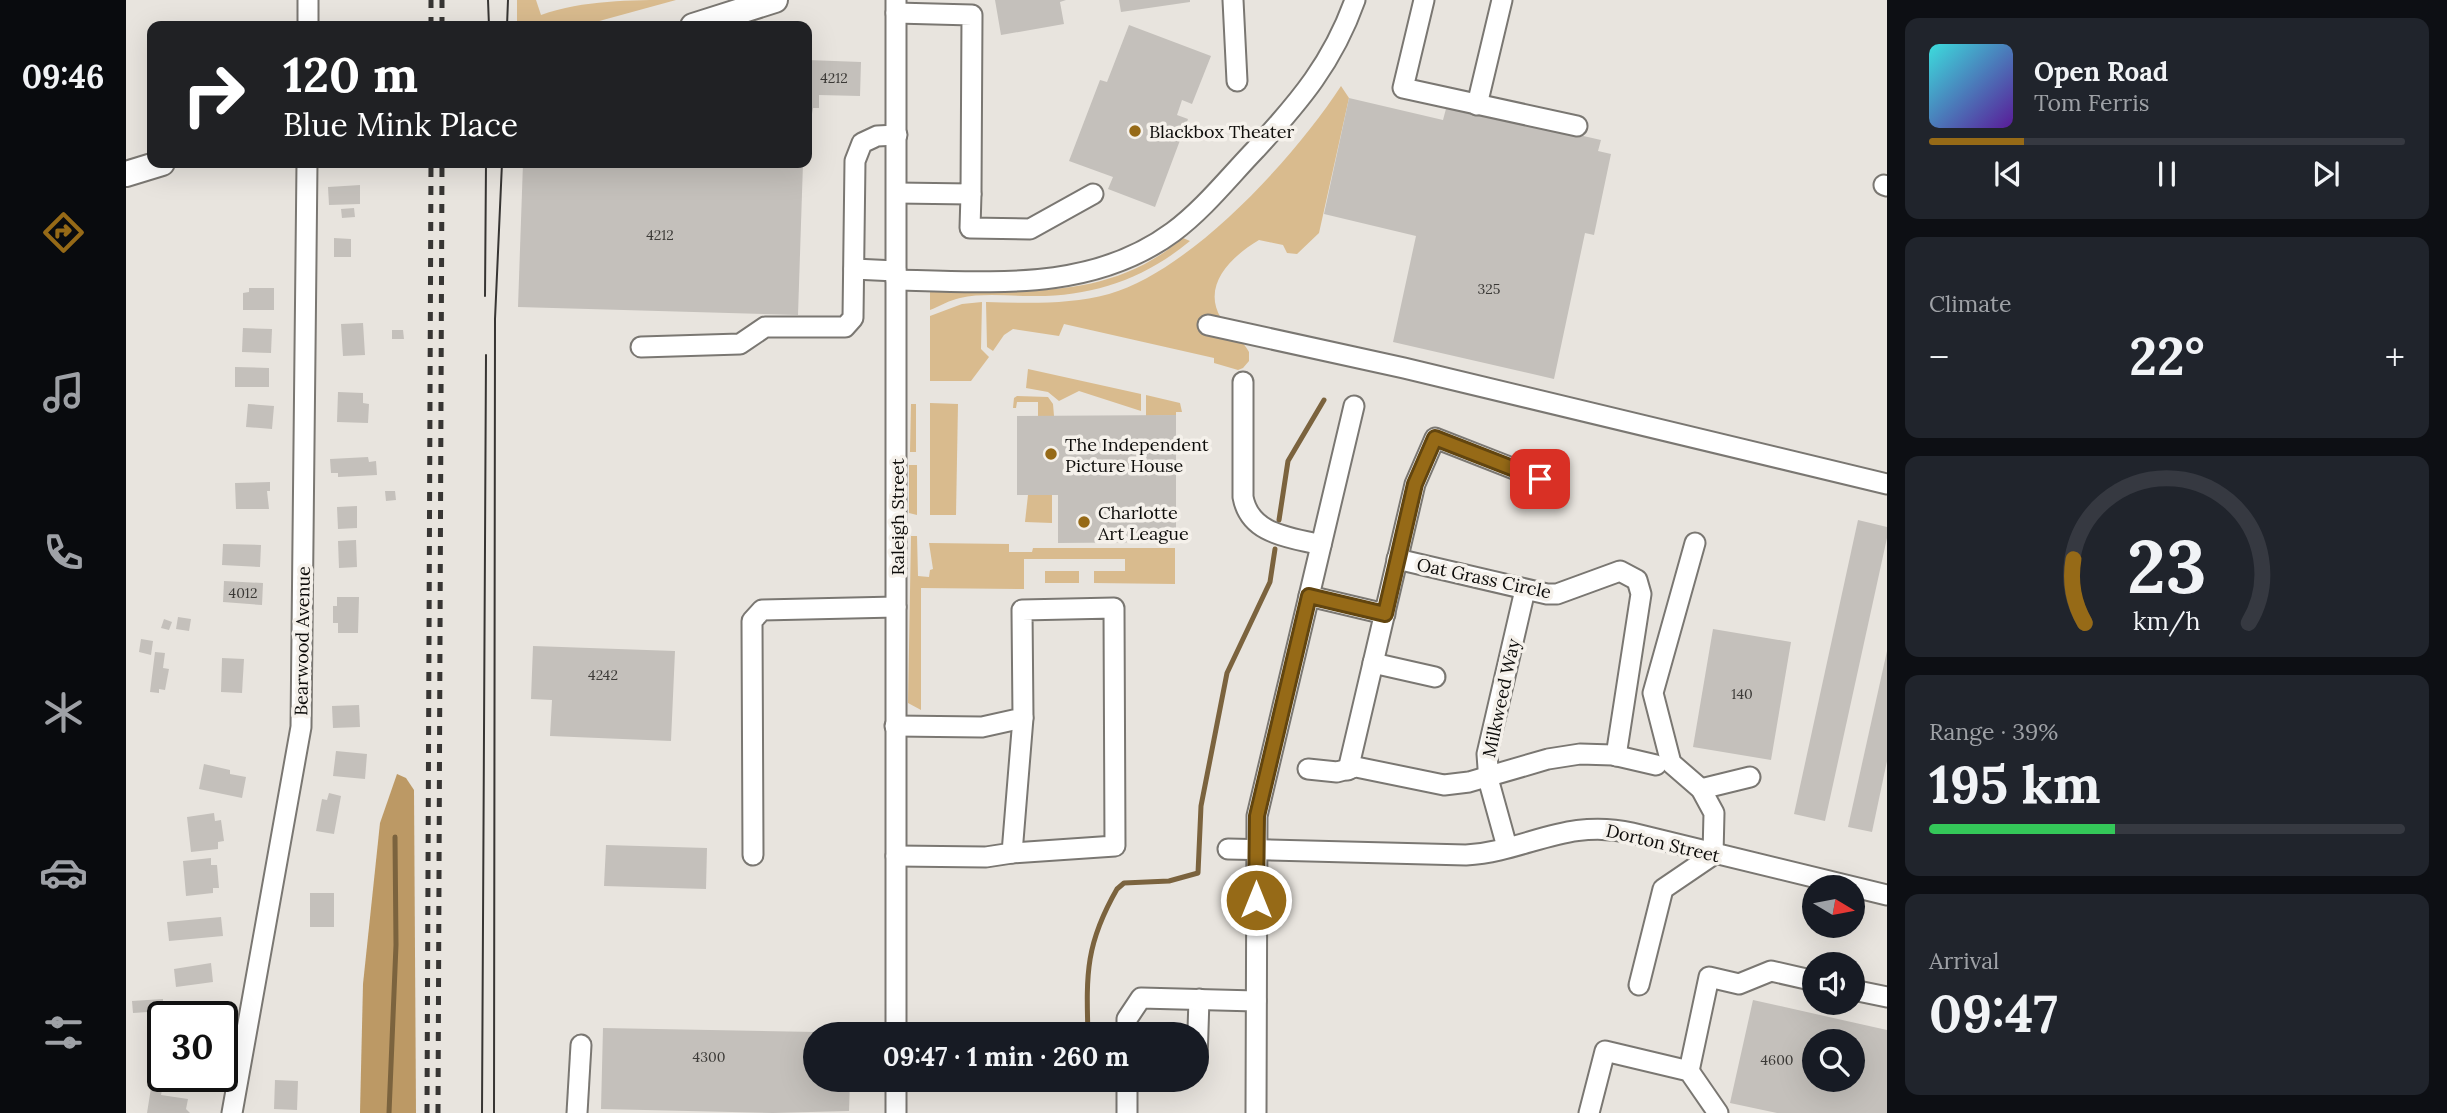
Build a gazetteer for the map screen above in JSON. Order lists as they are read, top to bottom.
{
  "streets": {
    "street": [
      "Raleigh Street",
      "Oat Grass Circle",
      "Bearwood Avenue",
      "Milkweed Way",
      "Dorton Street"
    ]
  },
  "crossings": [
    ["Oat Grass Circle", "Milkweed Way"],
    ["Milkweed Way", "Dorton Street"]
  ],
  "places": ["Blackbox Theater", "The Independent Picture House", "Charlotte Art League"],
  "house_numbers": [
    "4212",
    "4212",
    "325",
    "4012",
    "4242",
    "140",
    "4300",
    "4600"
  ],
  "north": "right",
  "page": {
    "tabs": "09:46",
    "turn": ["120 m", "Blue Mink Place"],
    "song": ["Open Road", "Tom Ferris"],
    "tile": [
      "Climate",
      ["Range · 39%", "195 km"],
      ["Arrival", "09:47"]
    ],
    "heat": ["−", "22°", "+"],
    "limit": "30",
    "trip": "09:47 · 1 min · 260 m",
    "gauge": ["23", "km/h"]
  }
}
